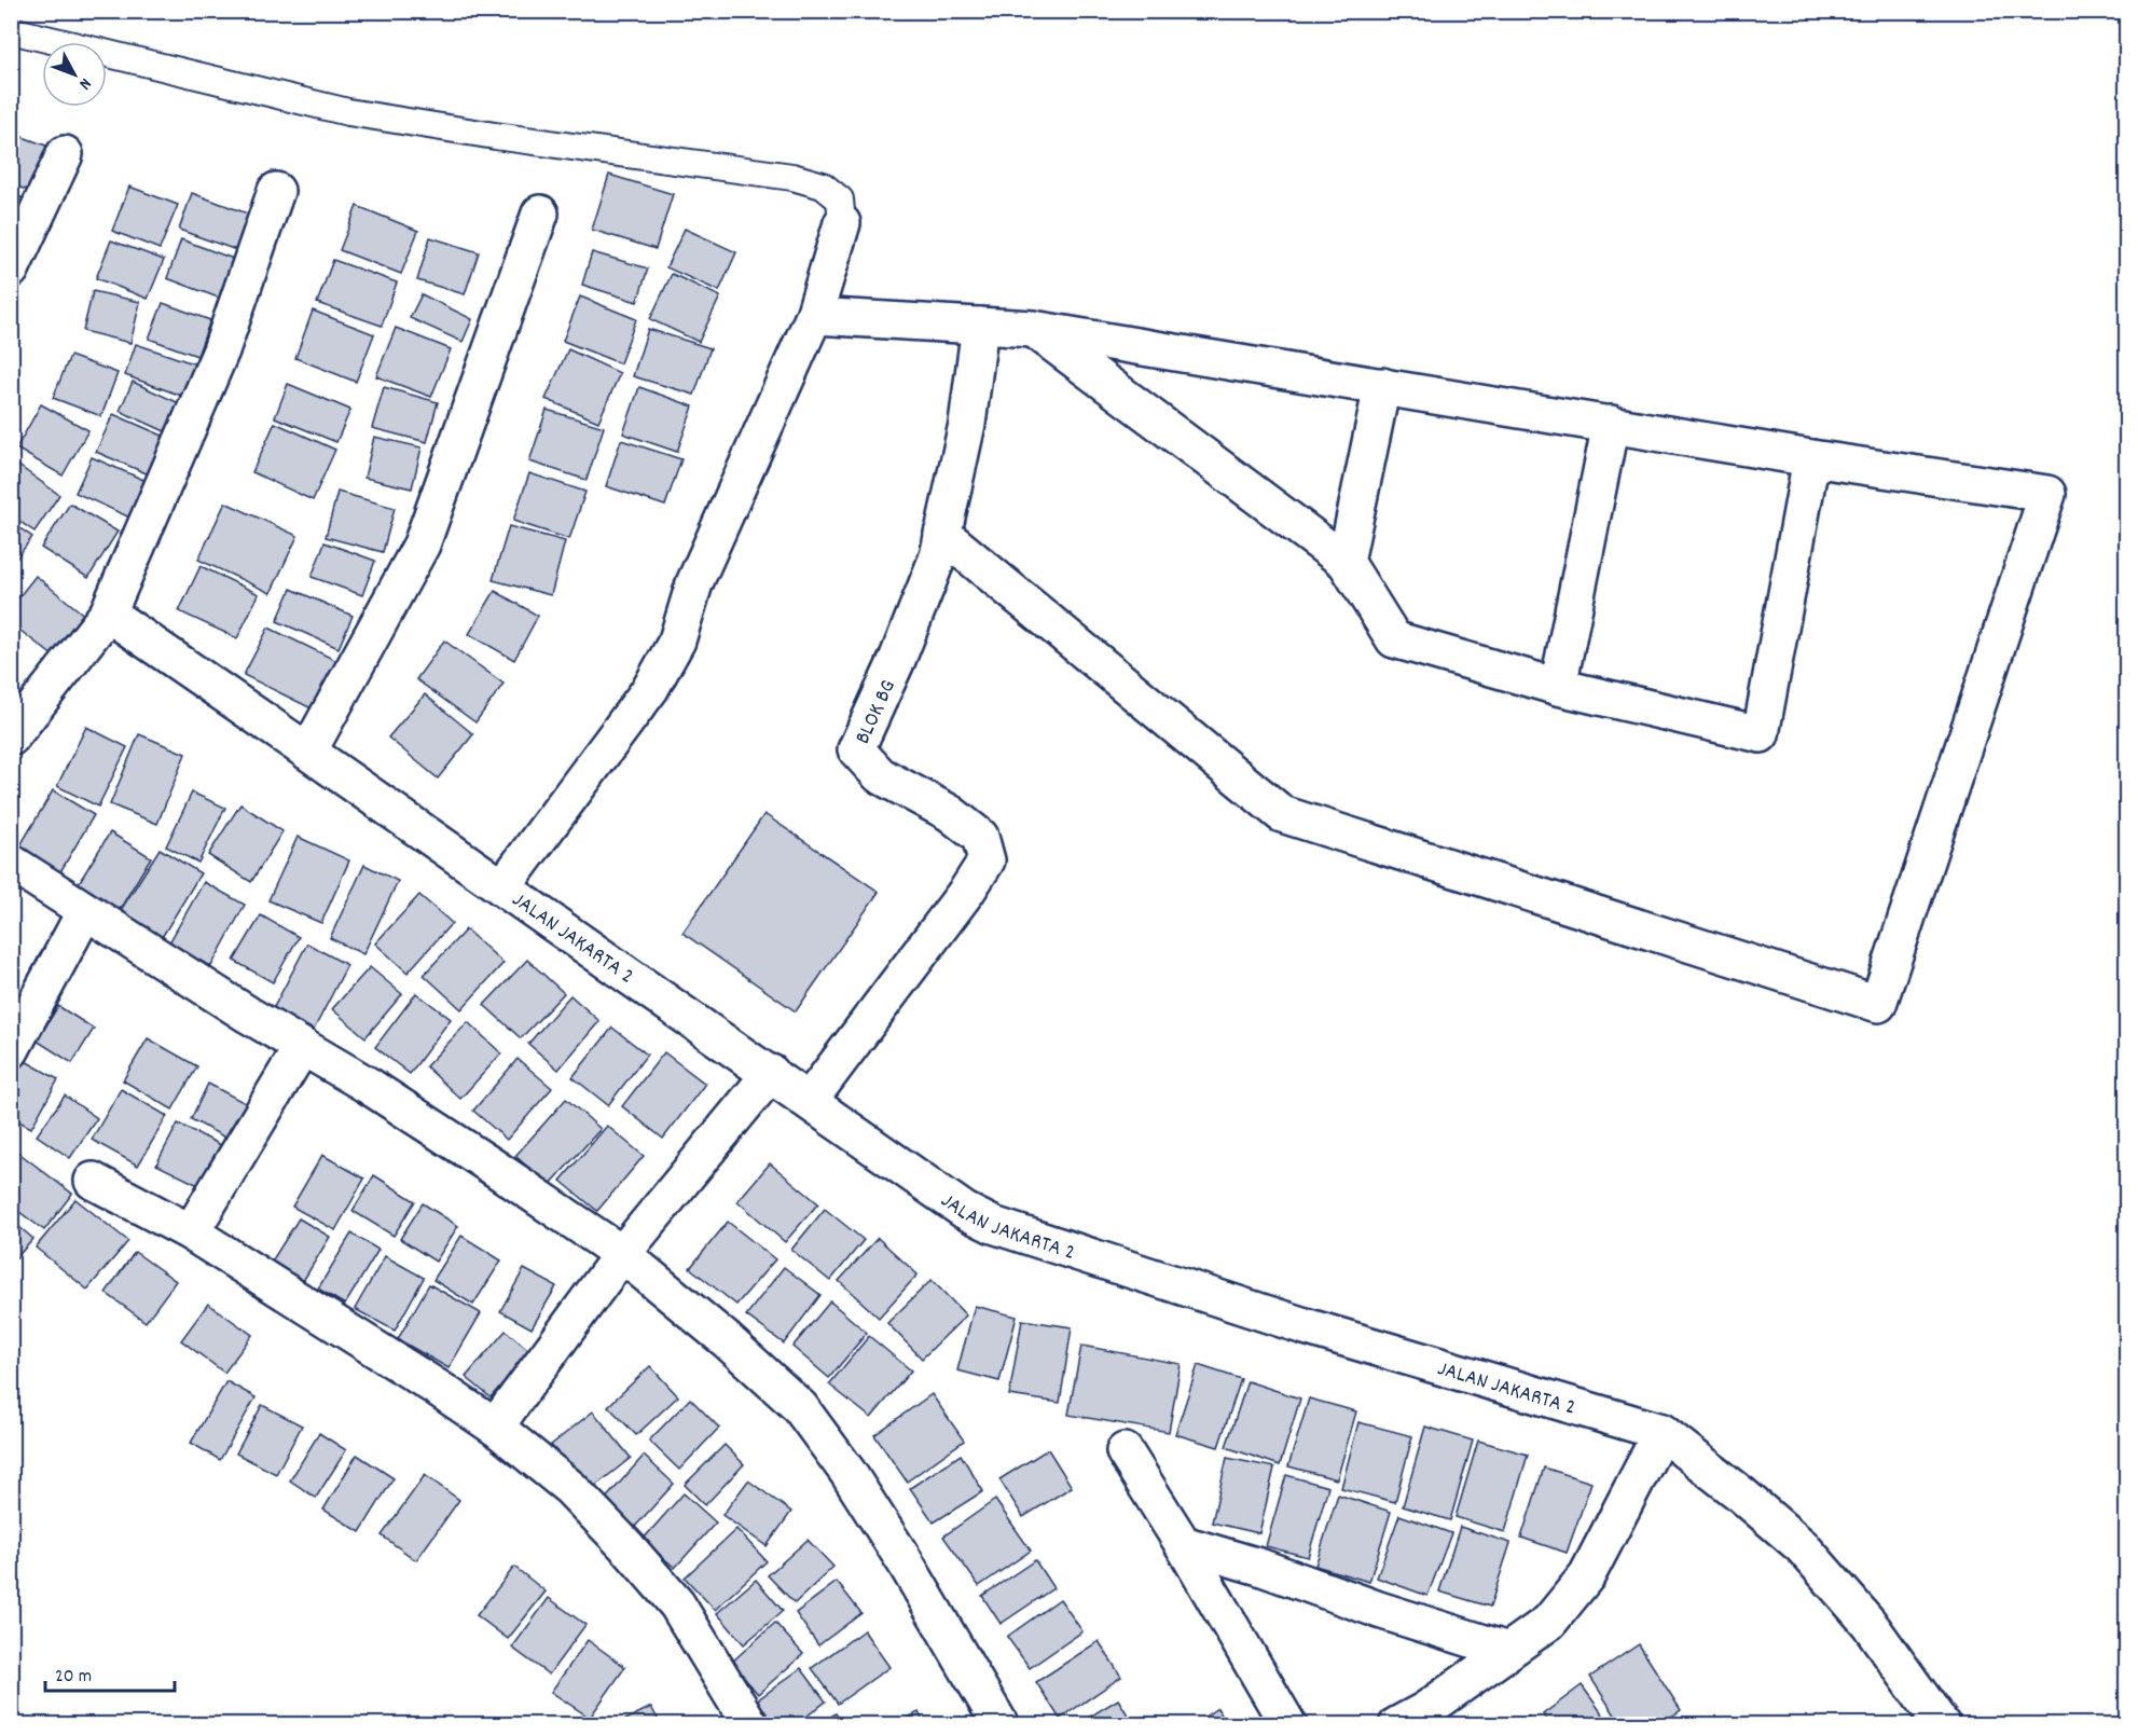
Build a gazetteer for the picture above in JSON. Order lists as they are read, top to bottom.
{
  "streets": {
    "street": ["BLOK BG", "JALAN JAKARTA 2"]
  },
  "crossings": [
    ["BLOK BG", "JALAN JAKARTA 2"]
  ],
  "scale_bar": "20 m",
  "north": "bottom right"
}
